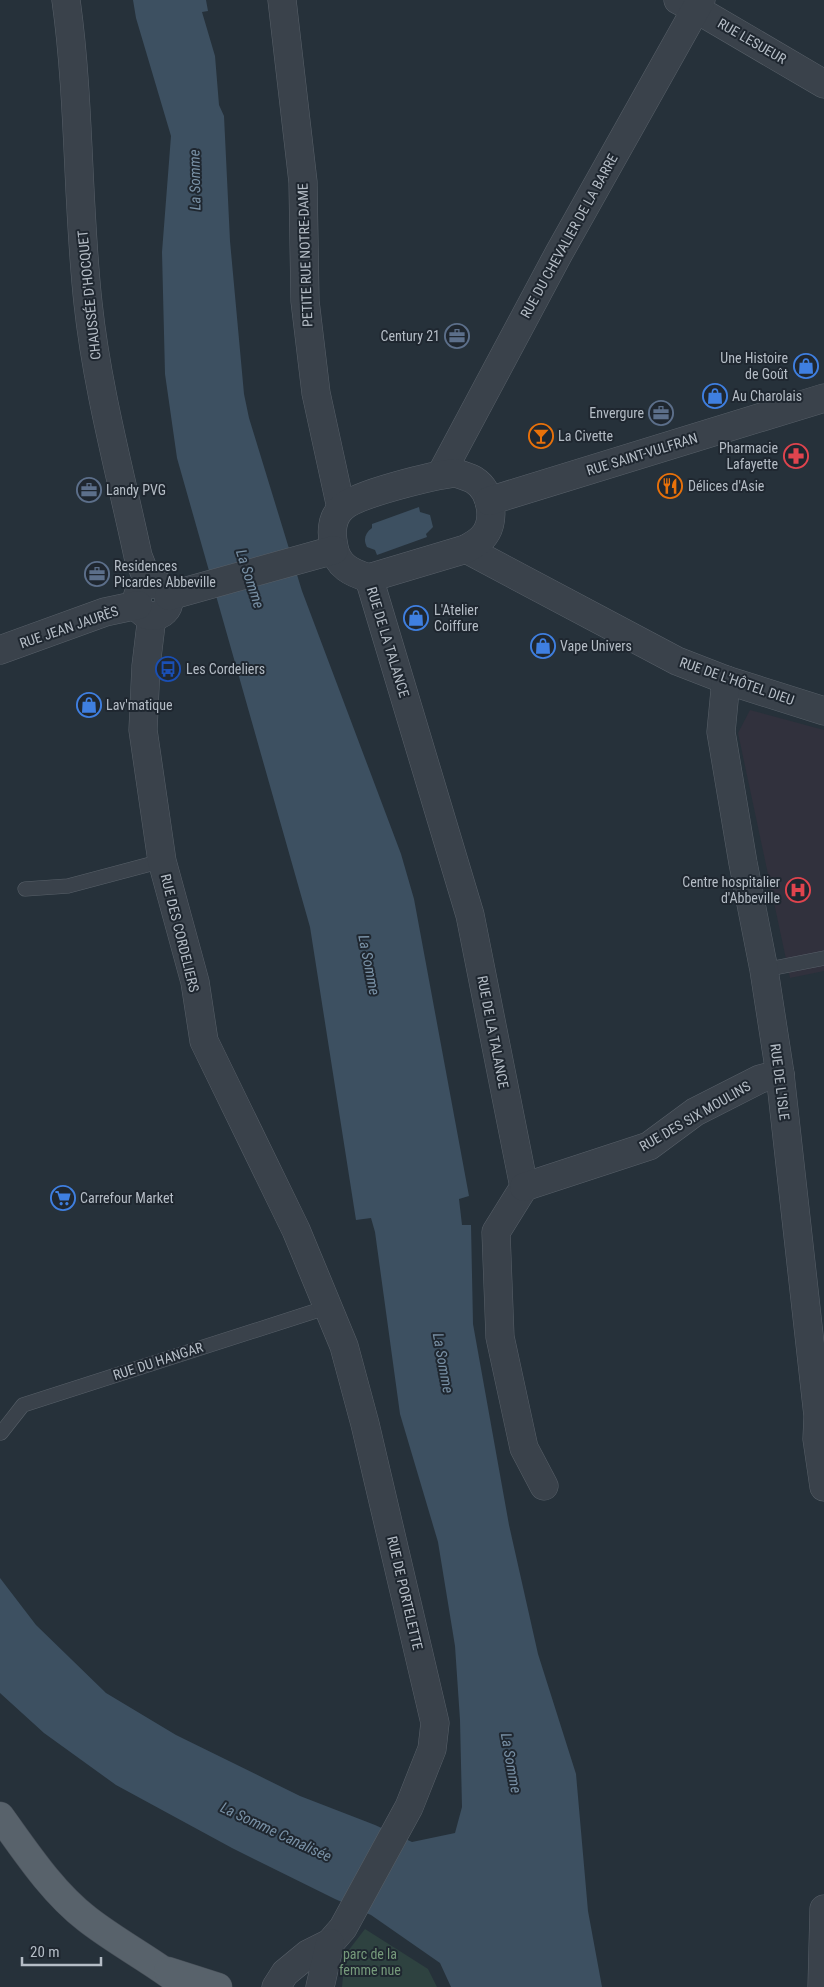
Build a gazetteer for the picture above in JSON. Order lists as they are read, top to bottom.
{
  "streets": {
    "street": [
      "RUE LESUEUR",
      "RUE DU CHEVALIER DE LA BARRE",
      "PETITE RUE NOTRE-DAME",
      "CHAUSSÉE D'HOCQUET",
      "RUE SAINT-VULFRAN",
      "RUE JEAN JAURÈS",
      "RUE DE LA TALANCE",
      "RUE DE L'HÔTEL DIEU",
      "RUE DES CORDELIERS",
      "RUE DE L'ISLE",
      "RUE DES SIX MOULINS",
      "RUE DE PORTELETTE"
    ],
    "lane": ["RUE DU HANGAR"]
  },
  "crossings": [
    ["RUE LESUEUR", "RUE DU CHEVALIER DE LA BARRE"],
    ["CHAUSSÉE D'HOCQUET", "RUE JEAN JAURÈS"],
    ["CHAUSSÉE D'HOCQUET", "RUE DES CORDELIERS"],
    ["RUE JEAN JAURÈS", "RUE DES CORDELIERS"],
    ["RUE DE LA TALANCE", "RUE DES SIX MOULINS"],
    ["RUE DE L'HÔTEL DIEU", "RUE DE L'ISLE"],
    ["RUE DES CORDELIERS", "RUE DE PORTELETTE"],
    ["RUE DE L'ISLE", "RUE DES SIX MOULINS"],
    ["RUE DU HANGAR", "RUE DE PORTELETTE"]
  ],
  "water": ["La Somme", "La Somme Canalisée"],
  "parks": ["parc de la femme nue"],
  "places": {
    "office": [
      "Century 21",
      "Envergure",
      "Landy PVG",
      "Residences Picardes Abbeville"
    ],
    "shop": [
      "Une Histoire de Goût",
      "Au Charolais",
      "L'Atelier Coiffure",
      "Vape Univers",
      "Lav'matique"
    ],
    "bar": ["La Civette"],
    "pharmacy": ["Pharmacie Lafayette"],
    "restaurant": ["Délices d'Asie"],
    "bus stop": ["Les Cordeliers"],
    "hospital": ["Centre hospitalier d'Abbeville"],
    "supermarket": ["Carrefour Market"]
  },
  "scale_bar": "20 m"
}
